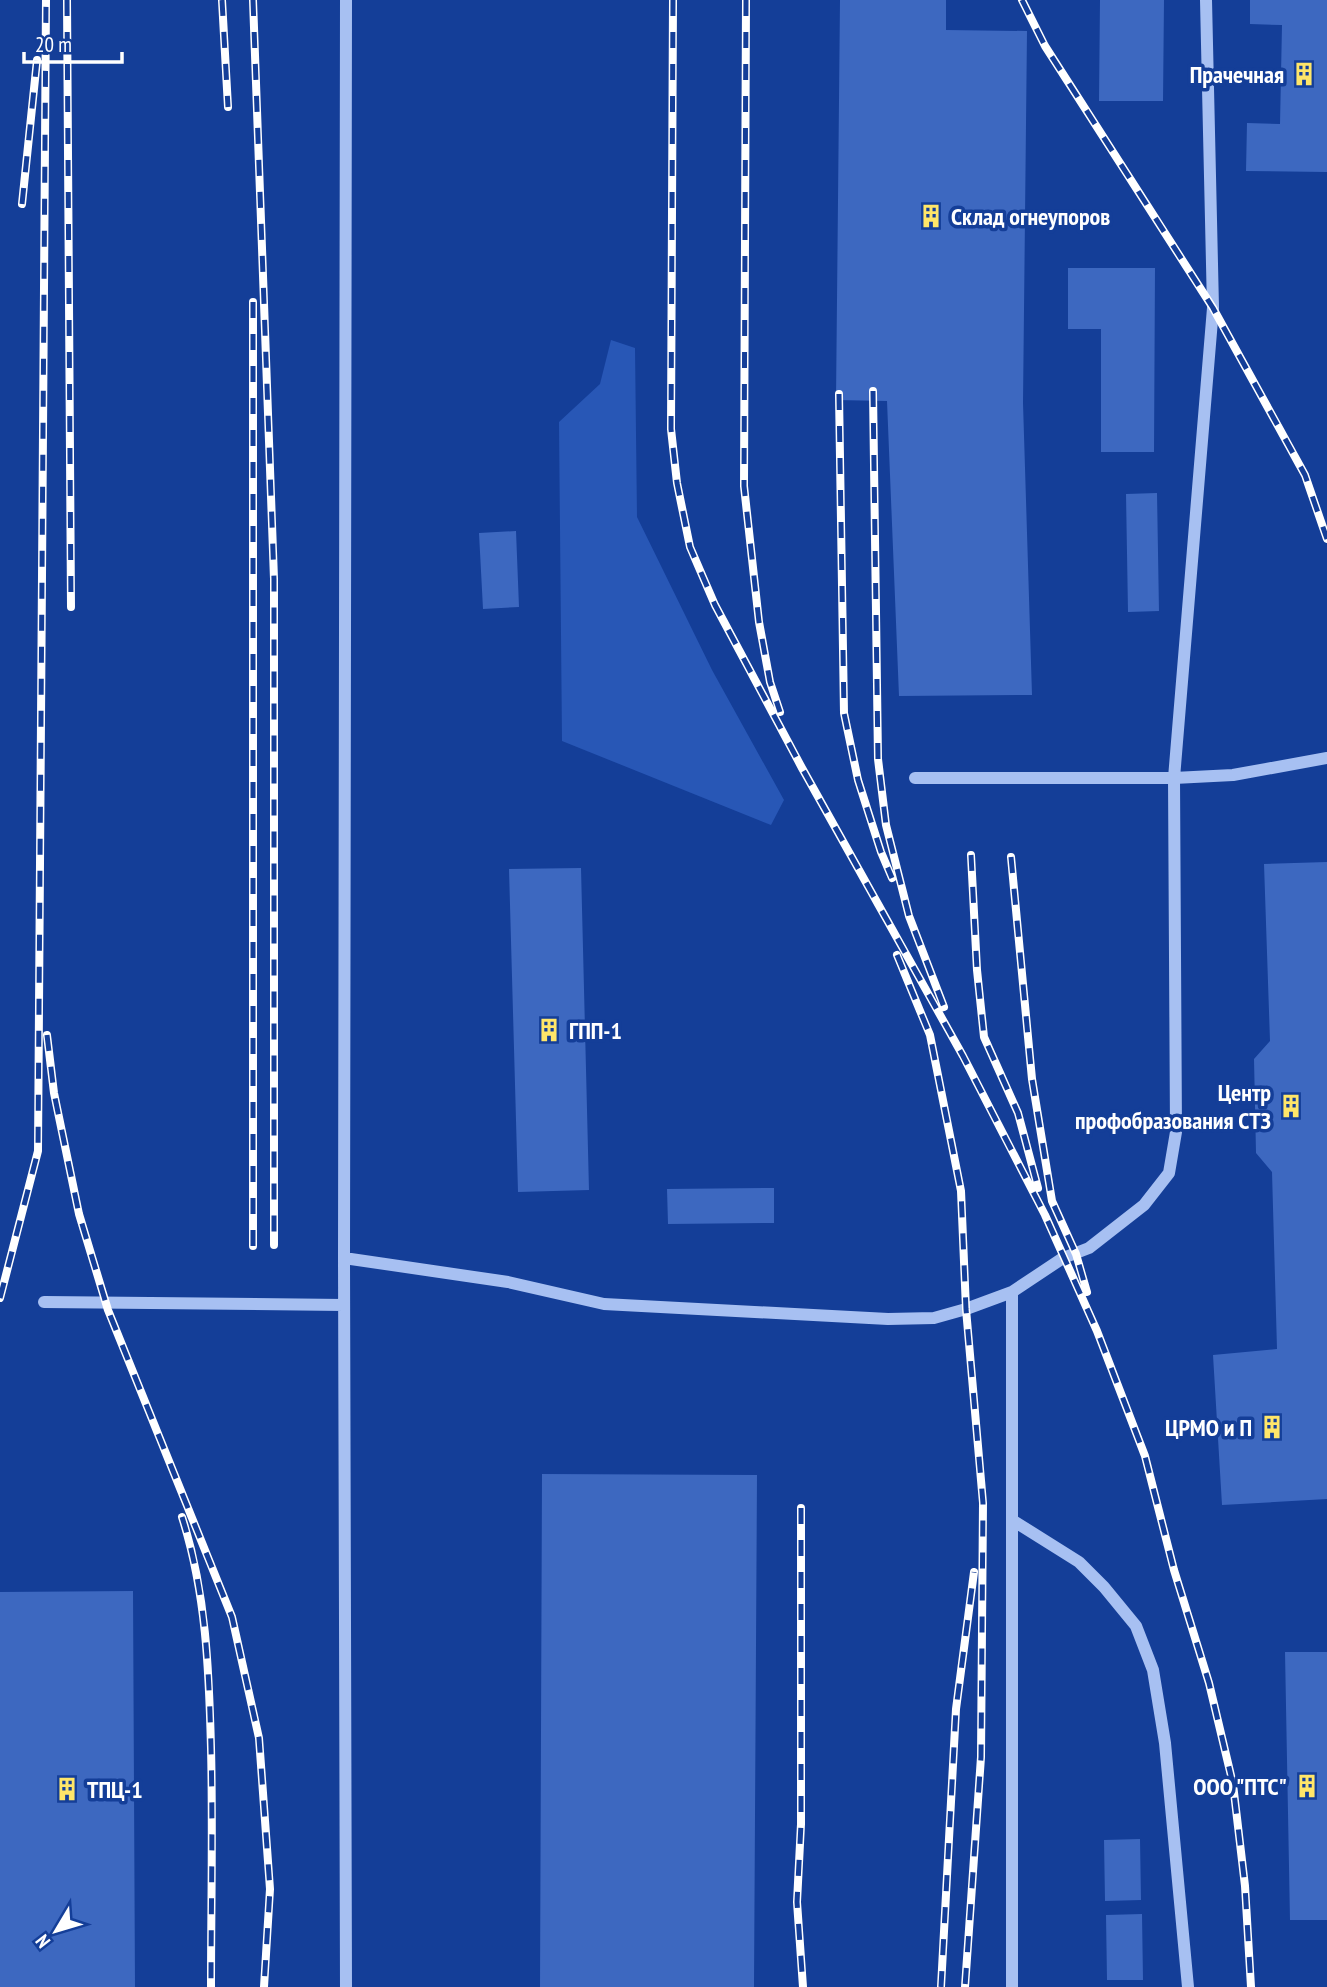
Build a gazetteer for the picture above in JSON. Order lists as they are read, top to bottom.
{
  "places": {
    "building": [
      "Прачечная",
      "Склад огнеупоров",
      "ГПП-1",
      "Центр профобразования СТЗ",
      "ЦРМО и П",
      "ООО \"ПТС\"",
      "ТПЦ-1"
    ]
  },
  "scale_bar": "20 m",
  "north": "bottom left"
}
